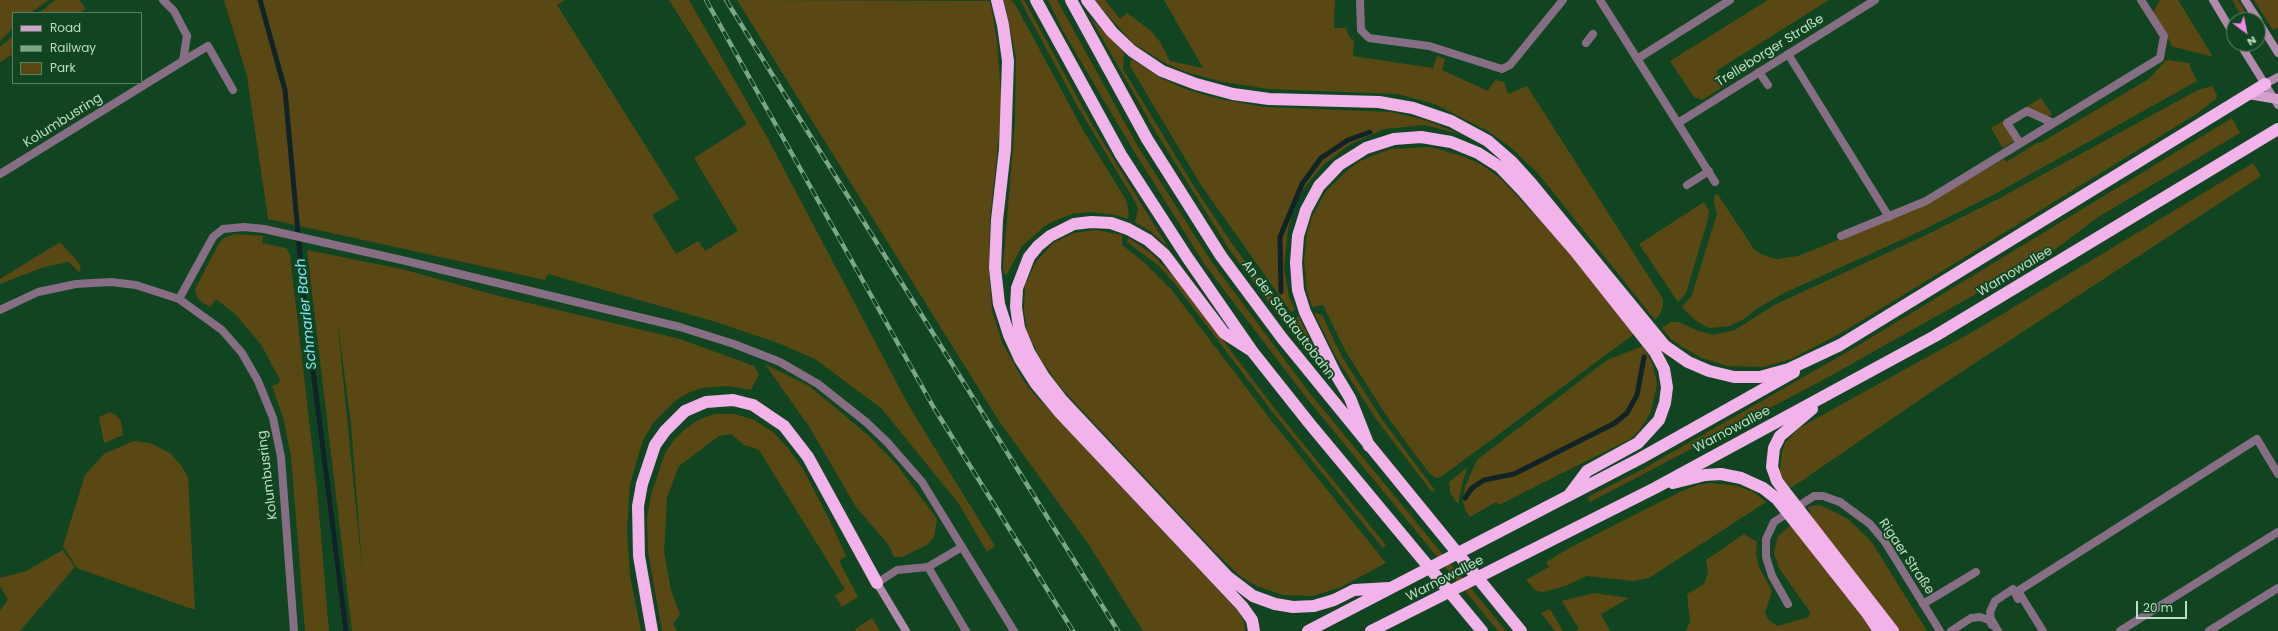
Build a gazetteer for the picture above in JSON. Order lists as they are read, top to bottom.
{
  "streets": {
    "highway": ["Warnowallee", "An der Stadtautobahn"],
    "street": ["Trelleborger Straße", "Kolumbusring", "Rigaer Straße"]
  },
  "water": ["Schmarler Bach"],
  "legend": ["Road", "Railway", "Park"],
  "scale_bar": "20 m",
  "north": "bottom right"
}
